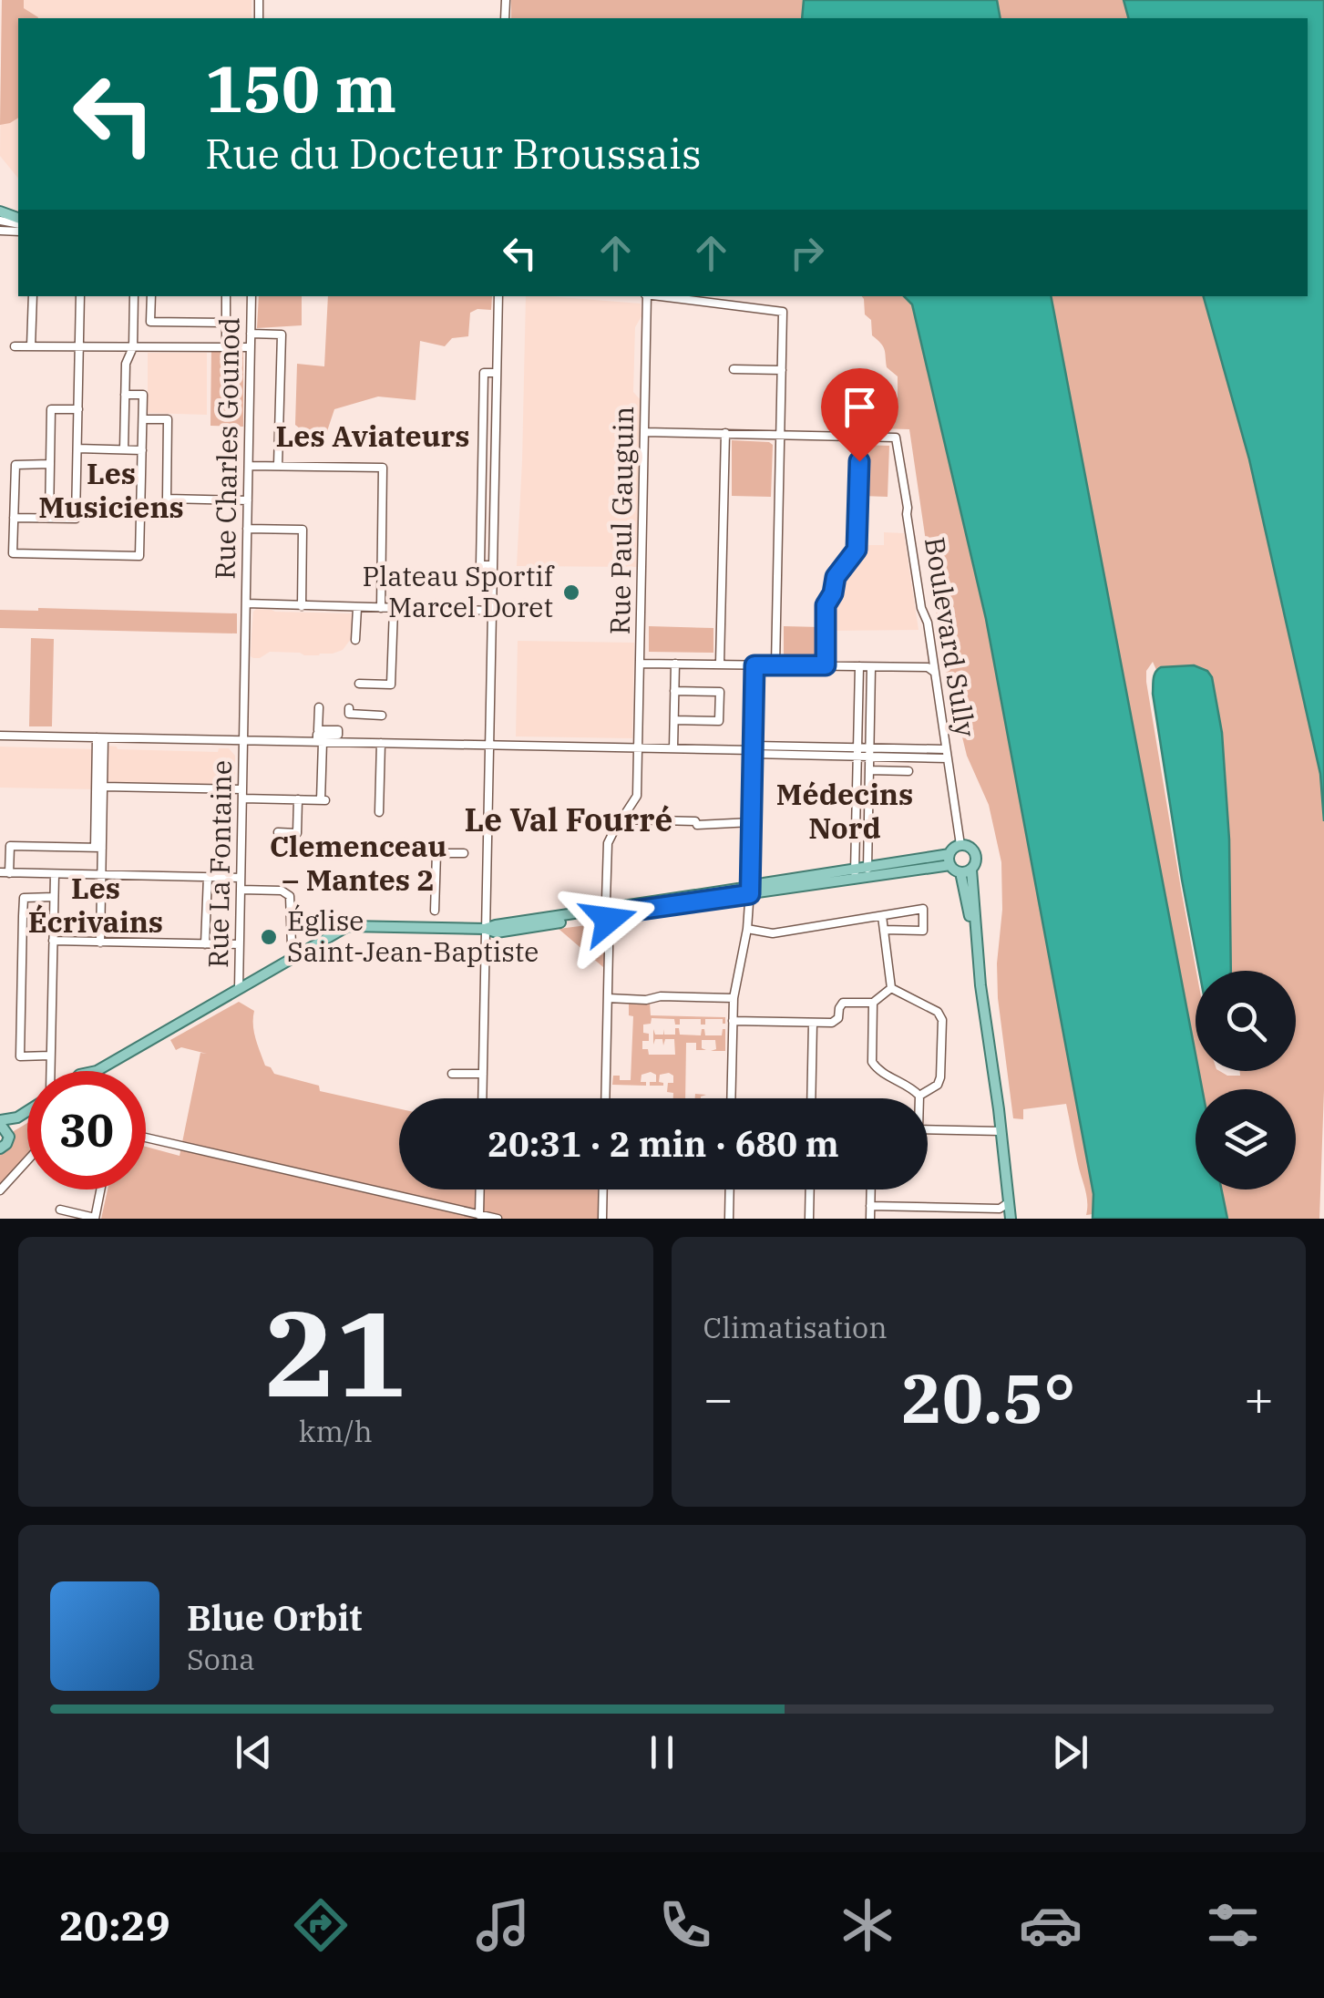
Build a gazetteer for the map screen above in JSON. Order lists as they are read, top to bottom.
{
  "streets": {
    "street": [
      "Rue Charles Gounod",
      "Rue Paul Gauguin",
      "Boulevard Sully",
      "Rue La Fontaine"
    ]
  },
  "crossings": [
    ["Rue Charles Gounod", "Rue La Fontaine"]
  ],
  "districts": [
    "Les Aviateurs",
    "Les Musiciens",
    "Médecins Nord",
    "Le Val Fourré",
    "Clemenceau – Mantes 2",
    "Les Écrivains"
  ],
  "places": ["Plateau Sportif Marcel Doret", "Église Saint-Jean-Baptiste"],
  "page": {
    "turn": ["150 m", "Rue du Docteur Broussais"],
    "limit": "30",
    "trip": "20:31 · 2 min · 680 m",
    "tile": [
      ["21", "km/h"],
      "Climatisation"
    ],
    "heat": ["−", "20.5°", "+"],
    "song": ["Blue Orbit", "Sona"],
    "tabs": "20:29"
  }
}
